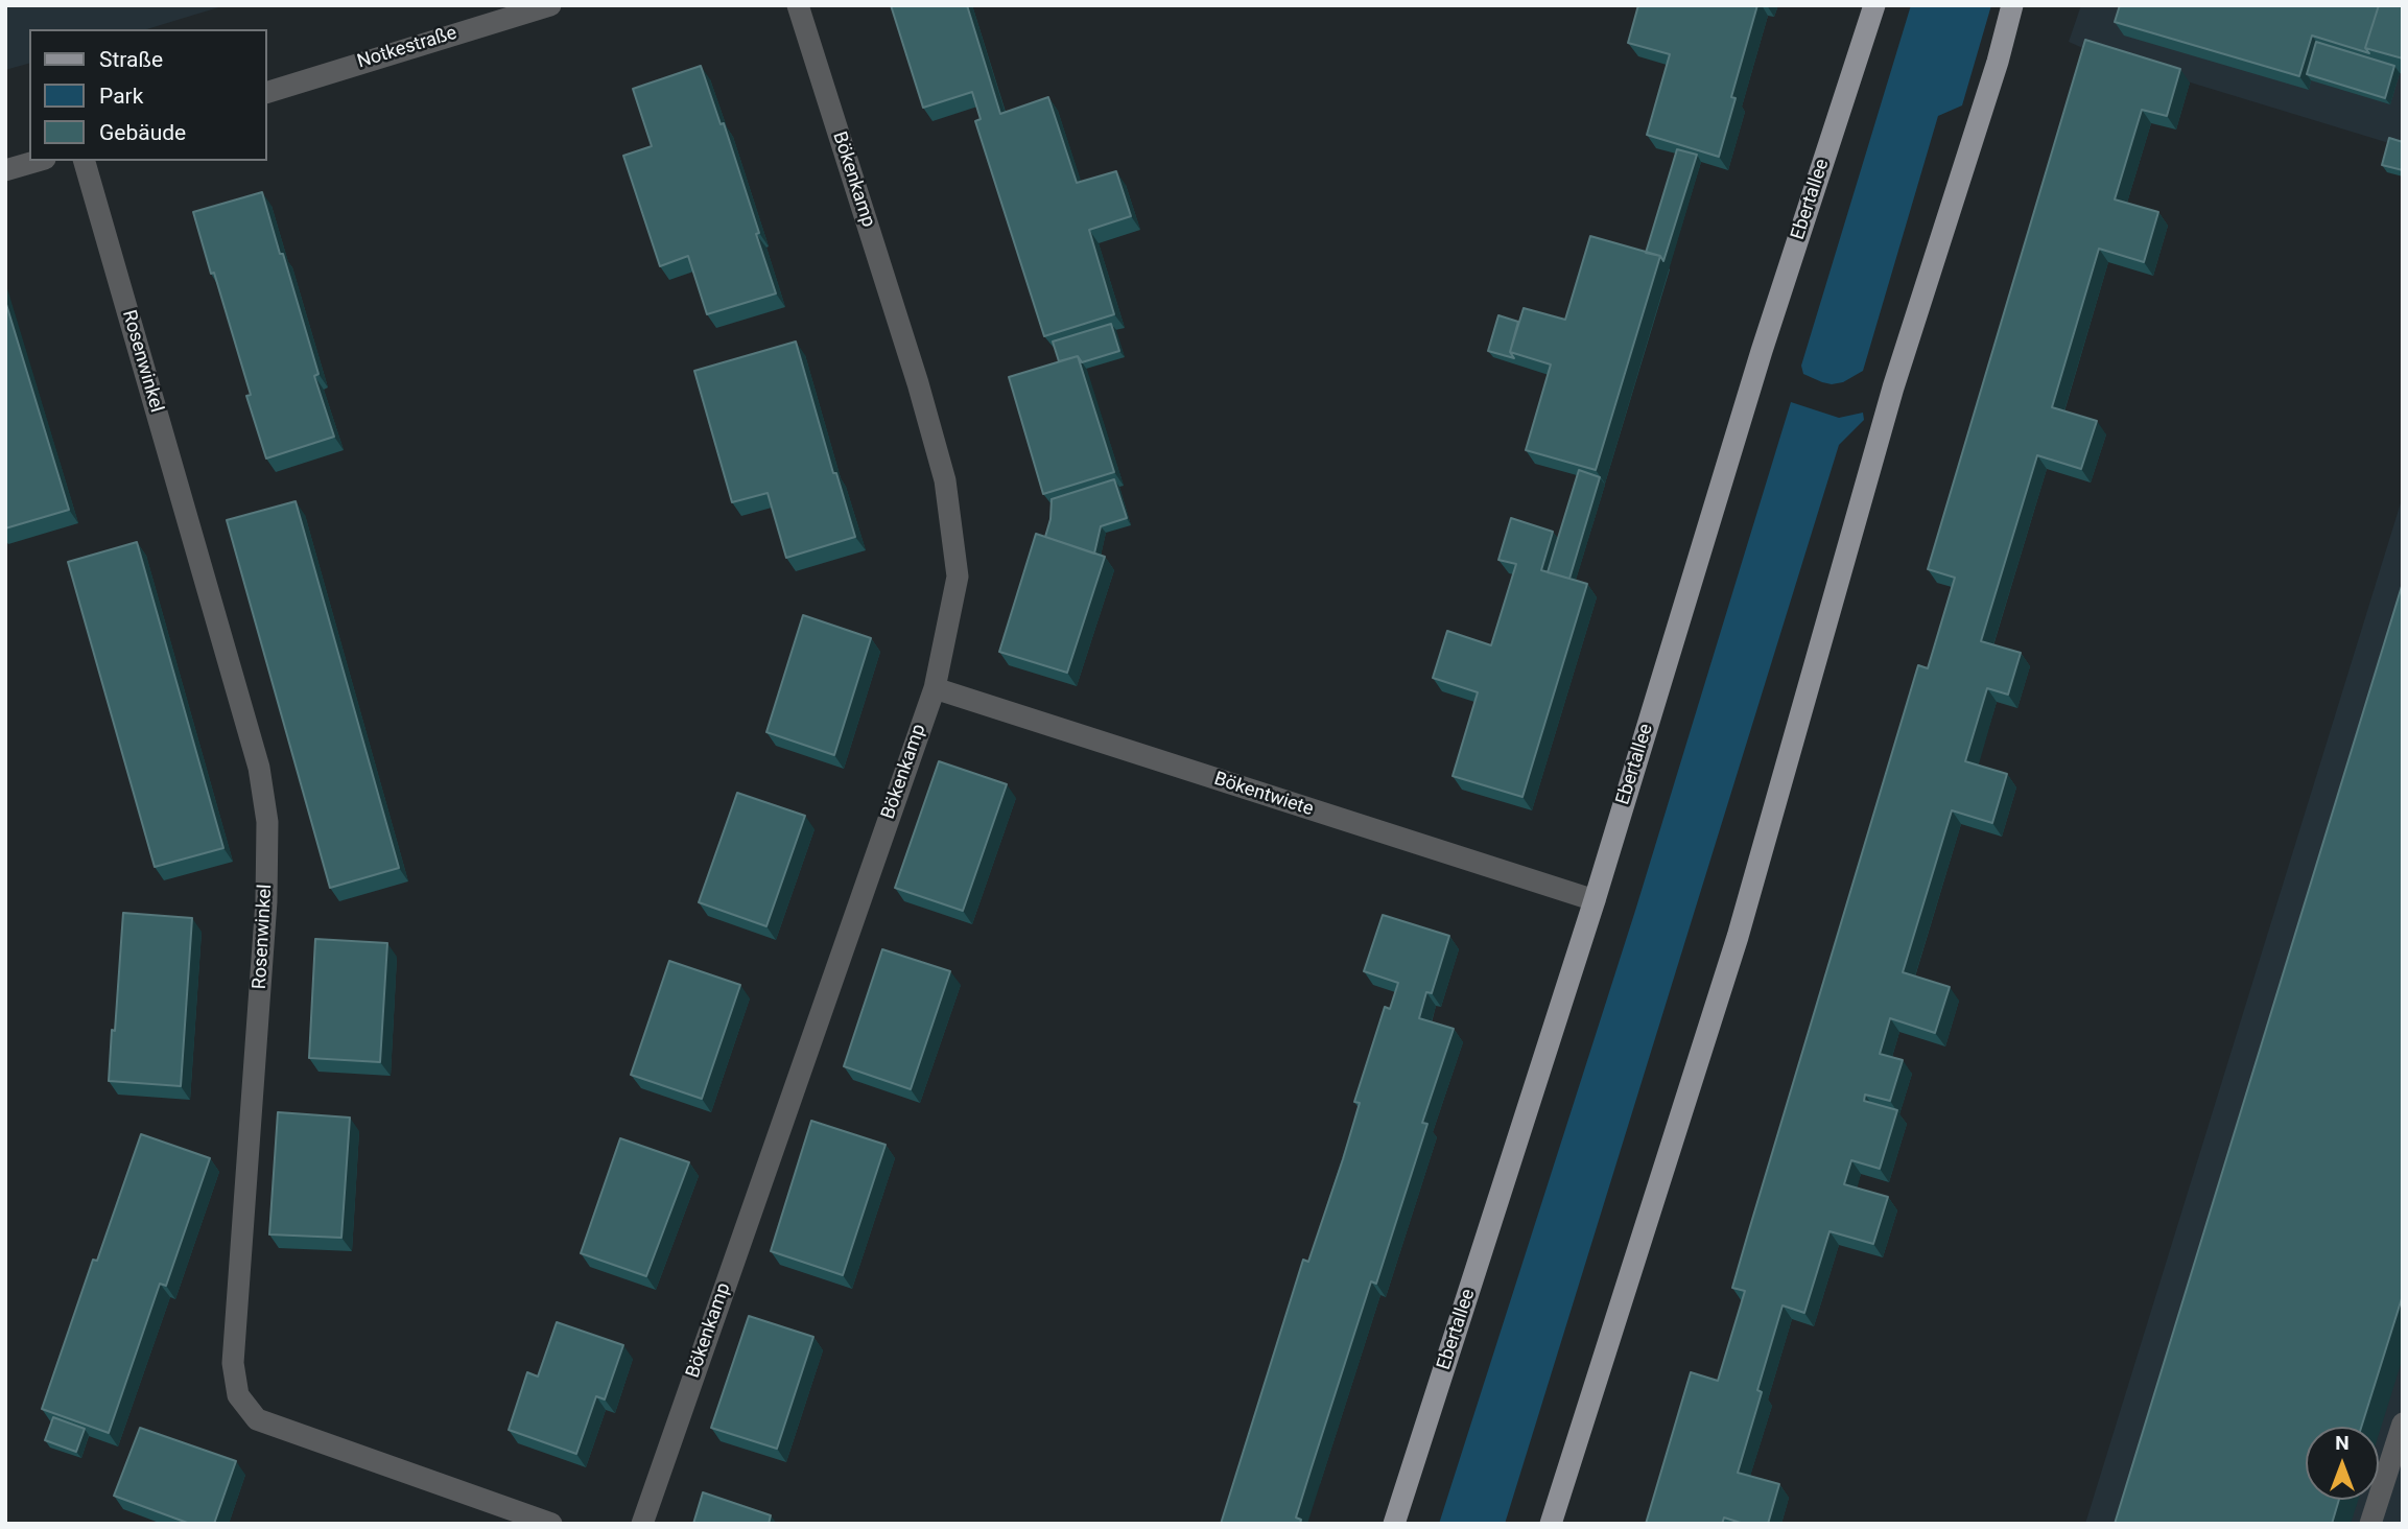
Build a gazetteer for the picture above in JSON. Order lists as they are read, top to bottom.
{
  "streets": {
    "main road": ["Ebertallee"],
    "street": [
      "Notkestraße",
      "Bökenkamp",
      "Rosenwinkel",
      "Bökentwiete"
    ]
  },
  "crossings": [
    ["Bökenkamp", "Bökentwiete"],
    ["Ebertallee", "Bökentwiete"]
  ],
  "legend": ["Straße", "Park", "Gebäude"],
  "north": "top"
}
